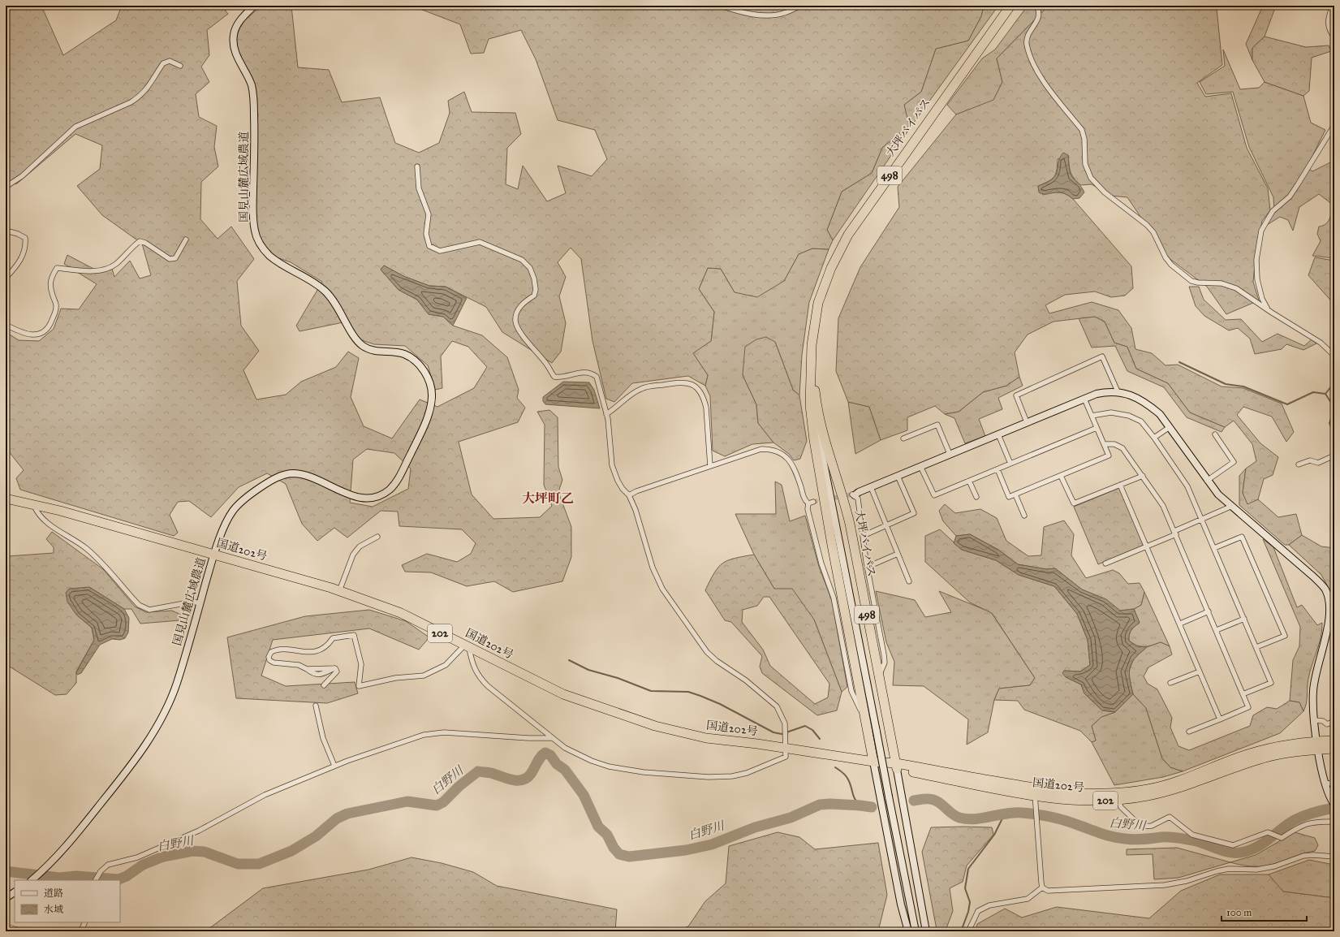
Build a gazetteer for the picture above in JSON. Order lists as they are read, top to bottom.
{
  "streets": {
    "highway": [
      "大坪バイパス",
      "498",
      "国道202号",
      "202"
    ],
    "street": ["国見山麓広域農道"]
  },
  "crossings": [
    ["大坪バイパス", "国道202号"],
    ["国見山麓広域農道", "国道202号"]
  ],
  "districts": ["大坪町乙"],
  "water": ["白野川"],
  "legend": ["道路", "水域"],
  "scale_bar": "100 m"
}
